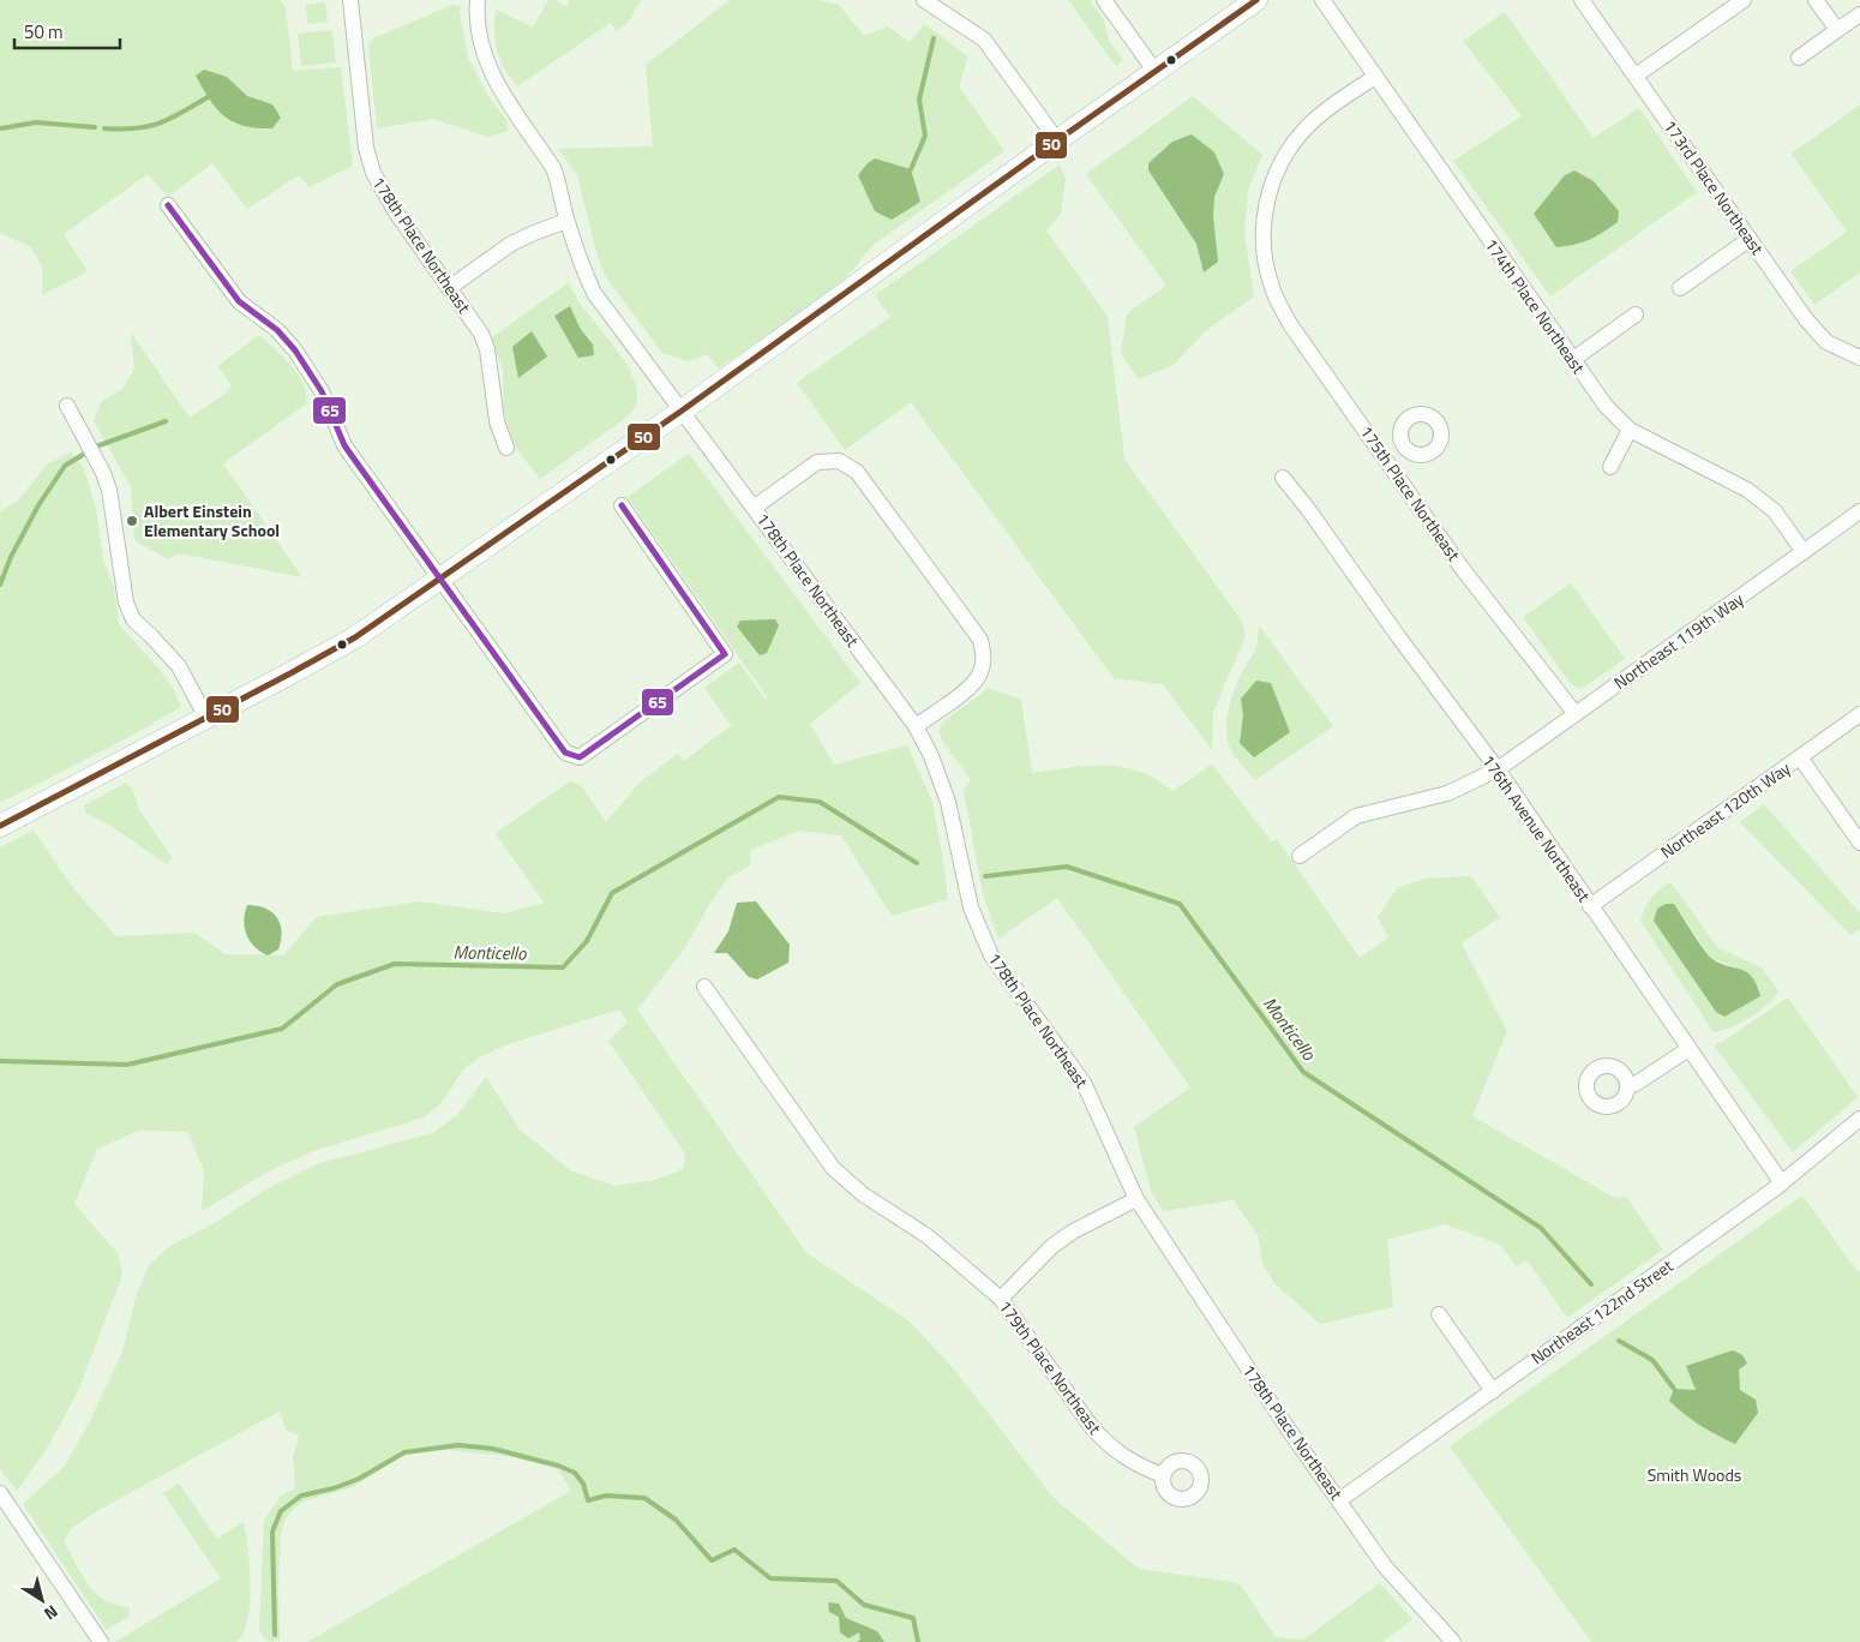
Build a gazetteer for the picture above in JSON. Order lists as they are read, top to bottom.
{
  "streets": {
    "street": [
      "173rd Place Northeast",
      "178th Place Northeast",
      "174th Place Northeast",
      "175th Place Northeast",
      "Northeast 119th Way",
      "Northeast 120th Way",
      "176th Avenue Northeast",
      "Northeast 122nd Street",
      "179th Place Northeast"
    ]
  },
  "crossings": [
    ["178th Place Northeast", "Northeast 122nd Street"],
    ["174th Place Northeast", "175th Place Northeast"],
    ["174th Place Northeast", "Northeast 119th Way"],
    ["175th Place Northeast", "Northeast 119th Way"],
    ["Northeast 119th Way", "176th Avenue Northeast"],
    ["Northeast 120th Way", "176th Avenue Northeast"],
    ["176th Avenue Northeast", "Northeast 122nd Street"]
  ],
  "water": ["Monticello"],
  "parks": ["Smith Woods"],
  "places": ["Albert Einstein Elementary School"],
  "lines": ["transit line 50", "transit line 65"],
  "scale_bar": "50 m",
  "north": "bottom right"
}
